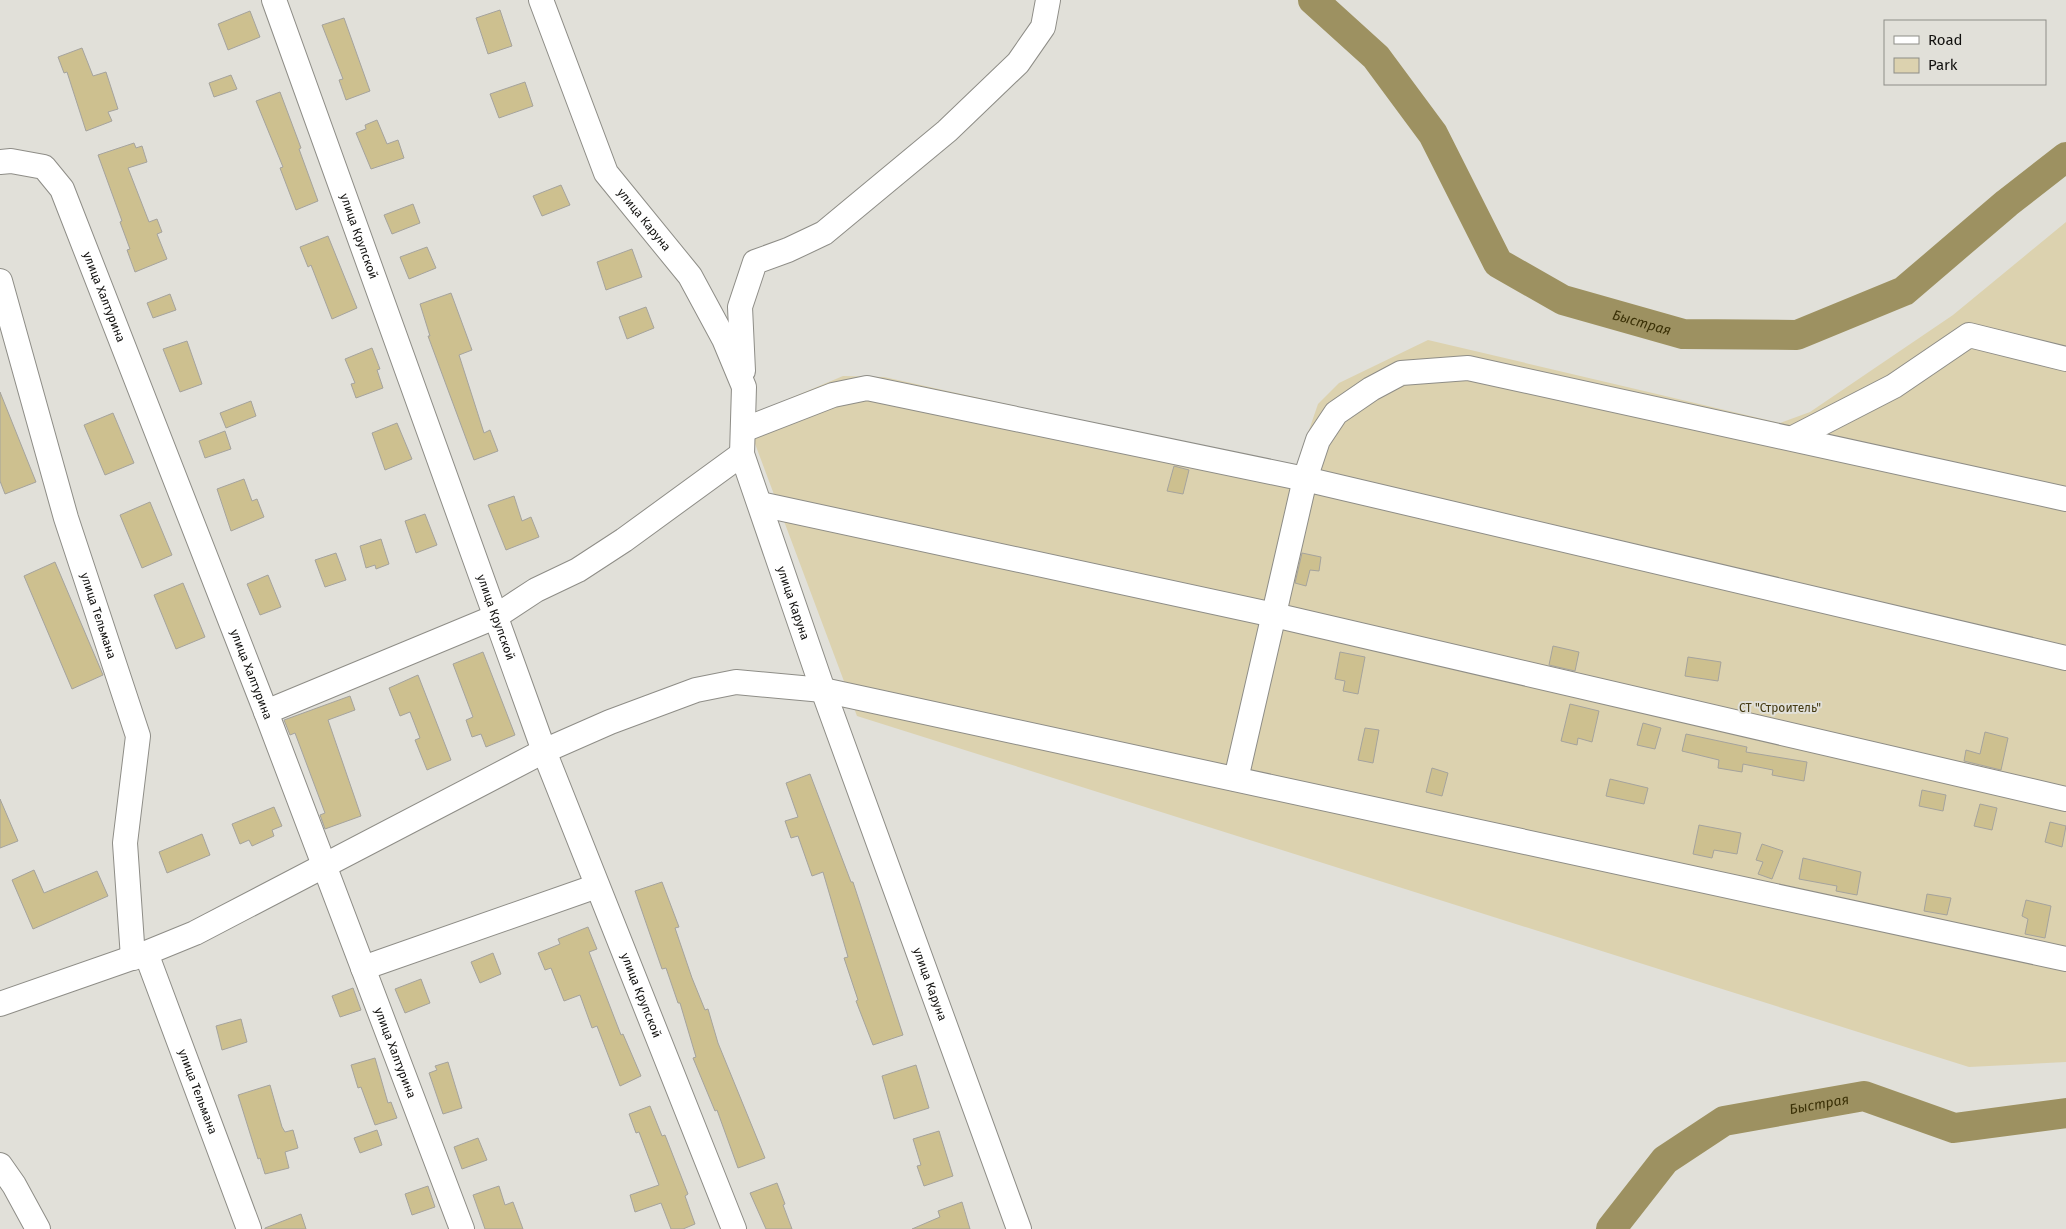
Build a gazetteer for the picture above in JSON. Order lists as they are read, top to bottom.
{
  "streets": {
    "street": [
      "улица Каруна",
      "улица Крупской",
      "улица Халтурина",
      "улица Тельмана"
    ]
  },
  "water": ["Быстрая"],
  "parks": ["СТ \"Строитель\""],
  "legend": ["Road", "Park"]
}
